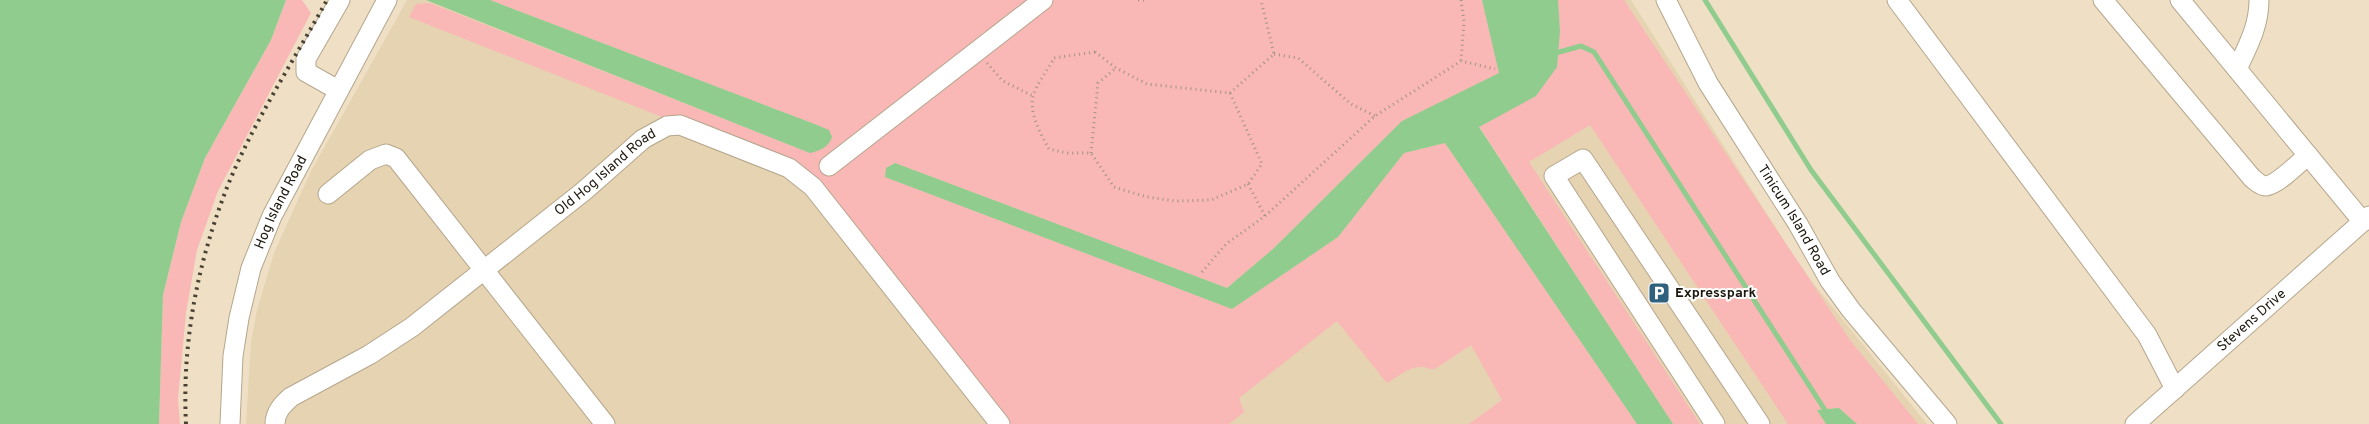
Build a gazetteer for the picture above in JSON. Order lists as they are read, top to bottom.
{
  "streets": {
    "street": [
      "Old Hog Island Road",
      "Hog Island Road",
      "Tinicum Island Road",
      "Stevens Drive"
    ]
  },
  "places": {
    "parking": ["Expresspark"]
  }
}
